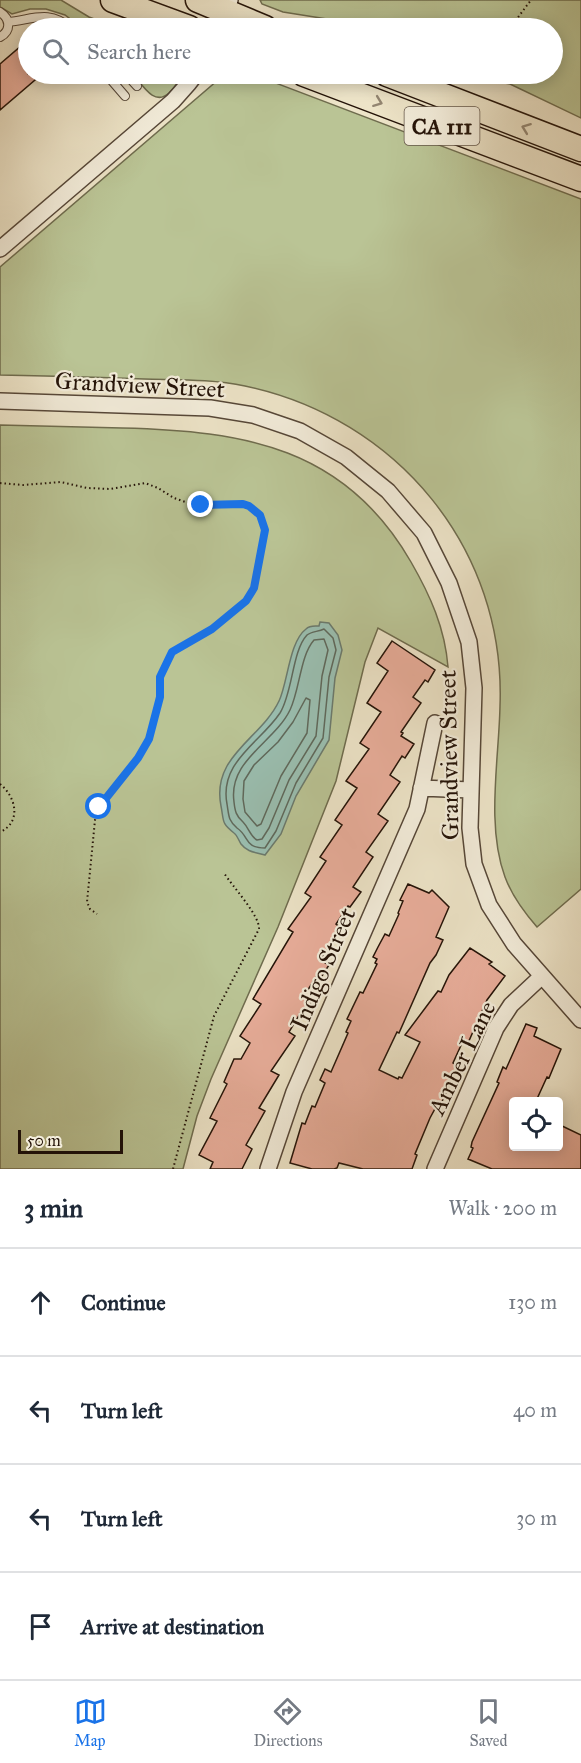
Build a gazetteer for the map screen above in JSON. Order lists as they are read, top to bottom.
{
  "streets": {
    "main road": ["CA 111"],
    "street": ["Grandview Street", "Indigo Street", "Amber Lane"]
  },
  "crossings": [
    ["Grandview Street", "Amber Lane"]
  ],
  "scale_bar": "50 m",
  "page": {
    "search": "Search here",
    "scale": "50 m",
    "heading": ["3 min", "Walk · 200 m"],
    "list": [
      ["Continue", "130 m"],
      ["Turn left", "40 m"],
      ["Turn left", "30 m"],
      "Arrive at destination"
    ],
    "nav": ["Map", "Directions", "Saved"]
  }
}
